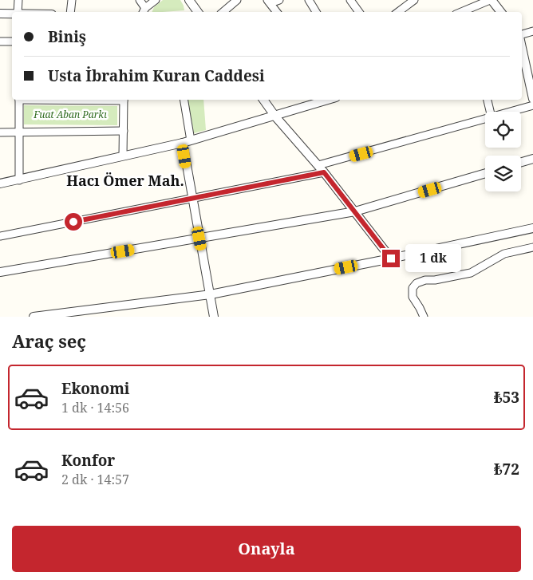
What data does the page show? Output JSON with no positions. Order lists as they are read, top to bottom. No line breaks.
{"districts":["Hacı Ömer Mah."],"parks":["Fuat Aban Parkı"],"page":{"banner":["Biniş","Usta İbrahim Kuran Caddesi"],"bubble":"1 dk","heading":"Araç seç","list":[{"name":"Ekonomi","note":"1 dk · 14:56","value":"₺53"},{"name":"Konfor","note":"2 dk · 14:57","value":"₺72"}],"buttons":"Onayla"}}
